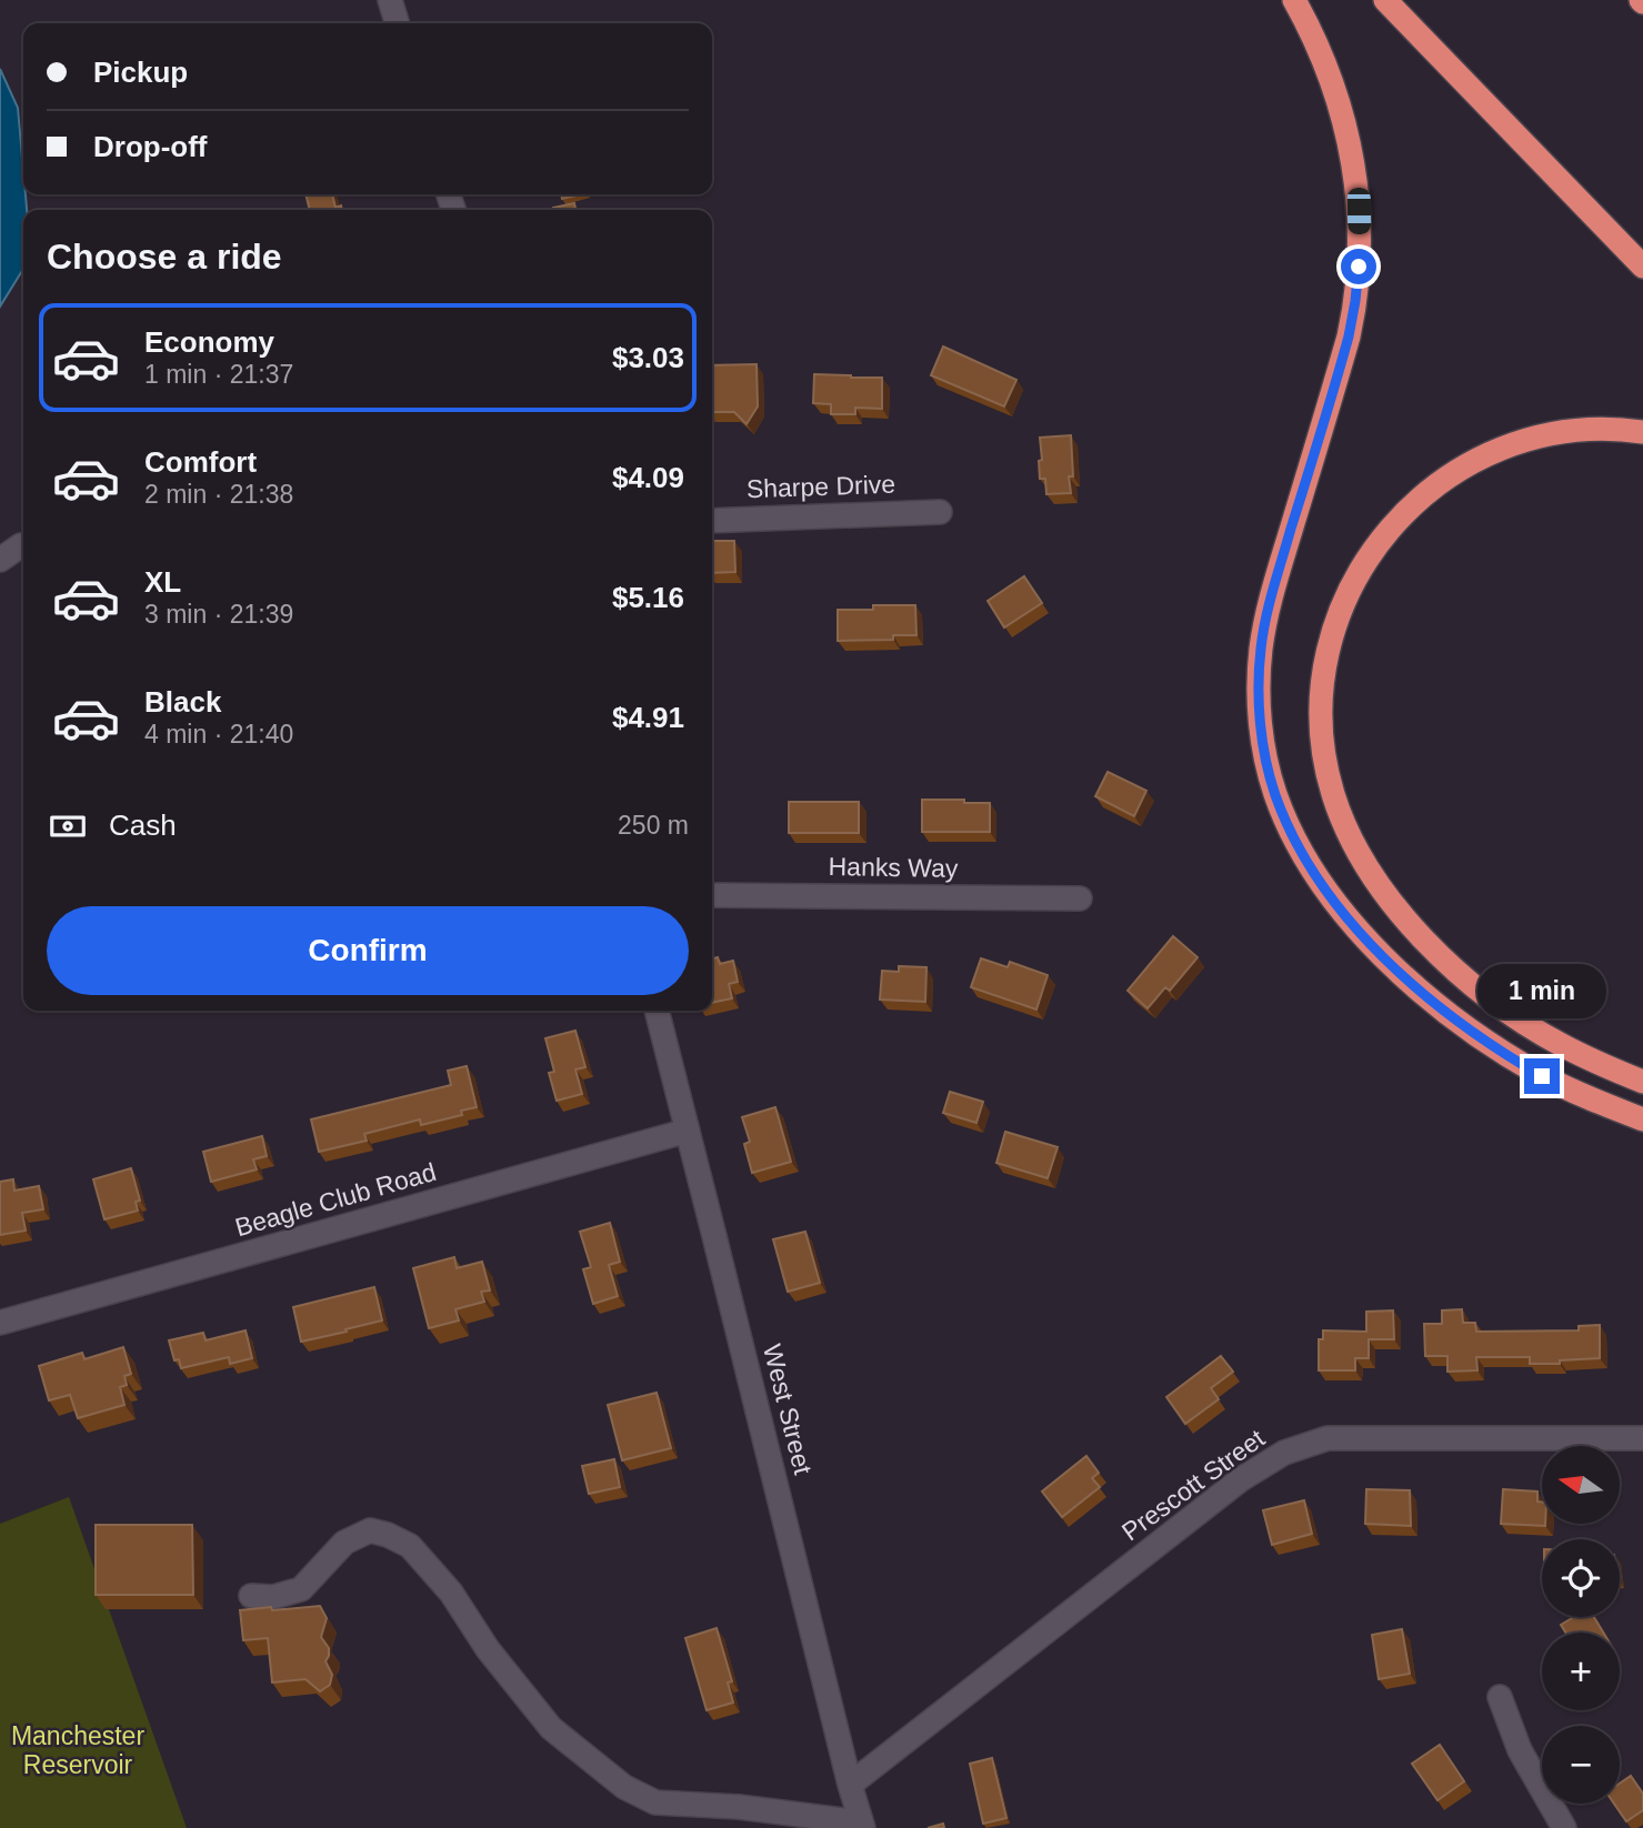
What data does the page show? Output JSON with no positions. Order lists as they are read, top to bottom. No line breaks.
{"streets":{"street":["Sharpe Drive","Hanks Way","Beagle Club Road","West Street","Prescott Street"]},"crossings":[["Beagle Club Road","West Street"],["West Street","Prescott Street"]],"parks":["Manchester Reservoir"],"north":"left","page":{"banner":["Pickup","Drop-off"],"heading":"Choose a ride","list":[{"name":"Economy","note":"1 min · 21:37","value":"$3.03"},{"name":"Comfort","note":"2 min · 21:38","value":"$4.09"},{"name":"XL","note":"3 min · 21:39","value":"$5.16"},{"name":"Black","note":"4 min · 21:40","value":"$4.91"}],"pay":["Cash","250 m"],"buttons":"Confirm","bubble":"1 min","map_buttons":["+","−"]}}
